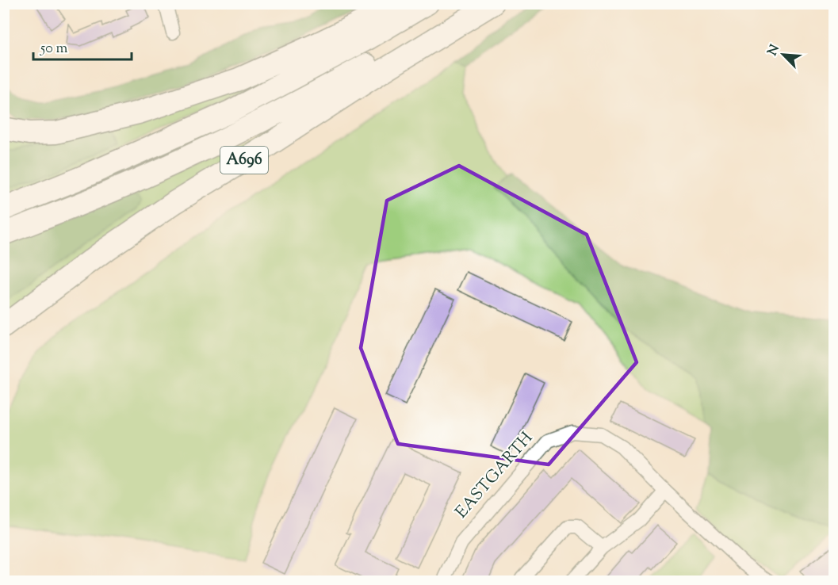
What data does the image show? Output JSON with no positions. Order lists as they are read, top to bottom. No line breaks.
{"streets":{"highway":["A696"],"street":["EASTGARTH"]},"scale_bar":"50 m","north":"top left"}
